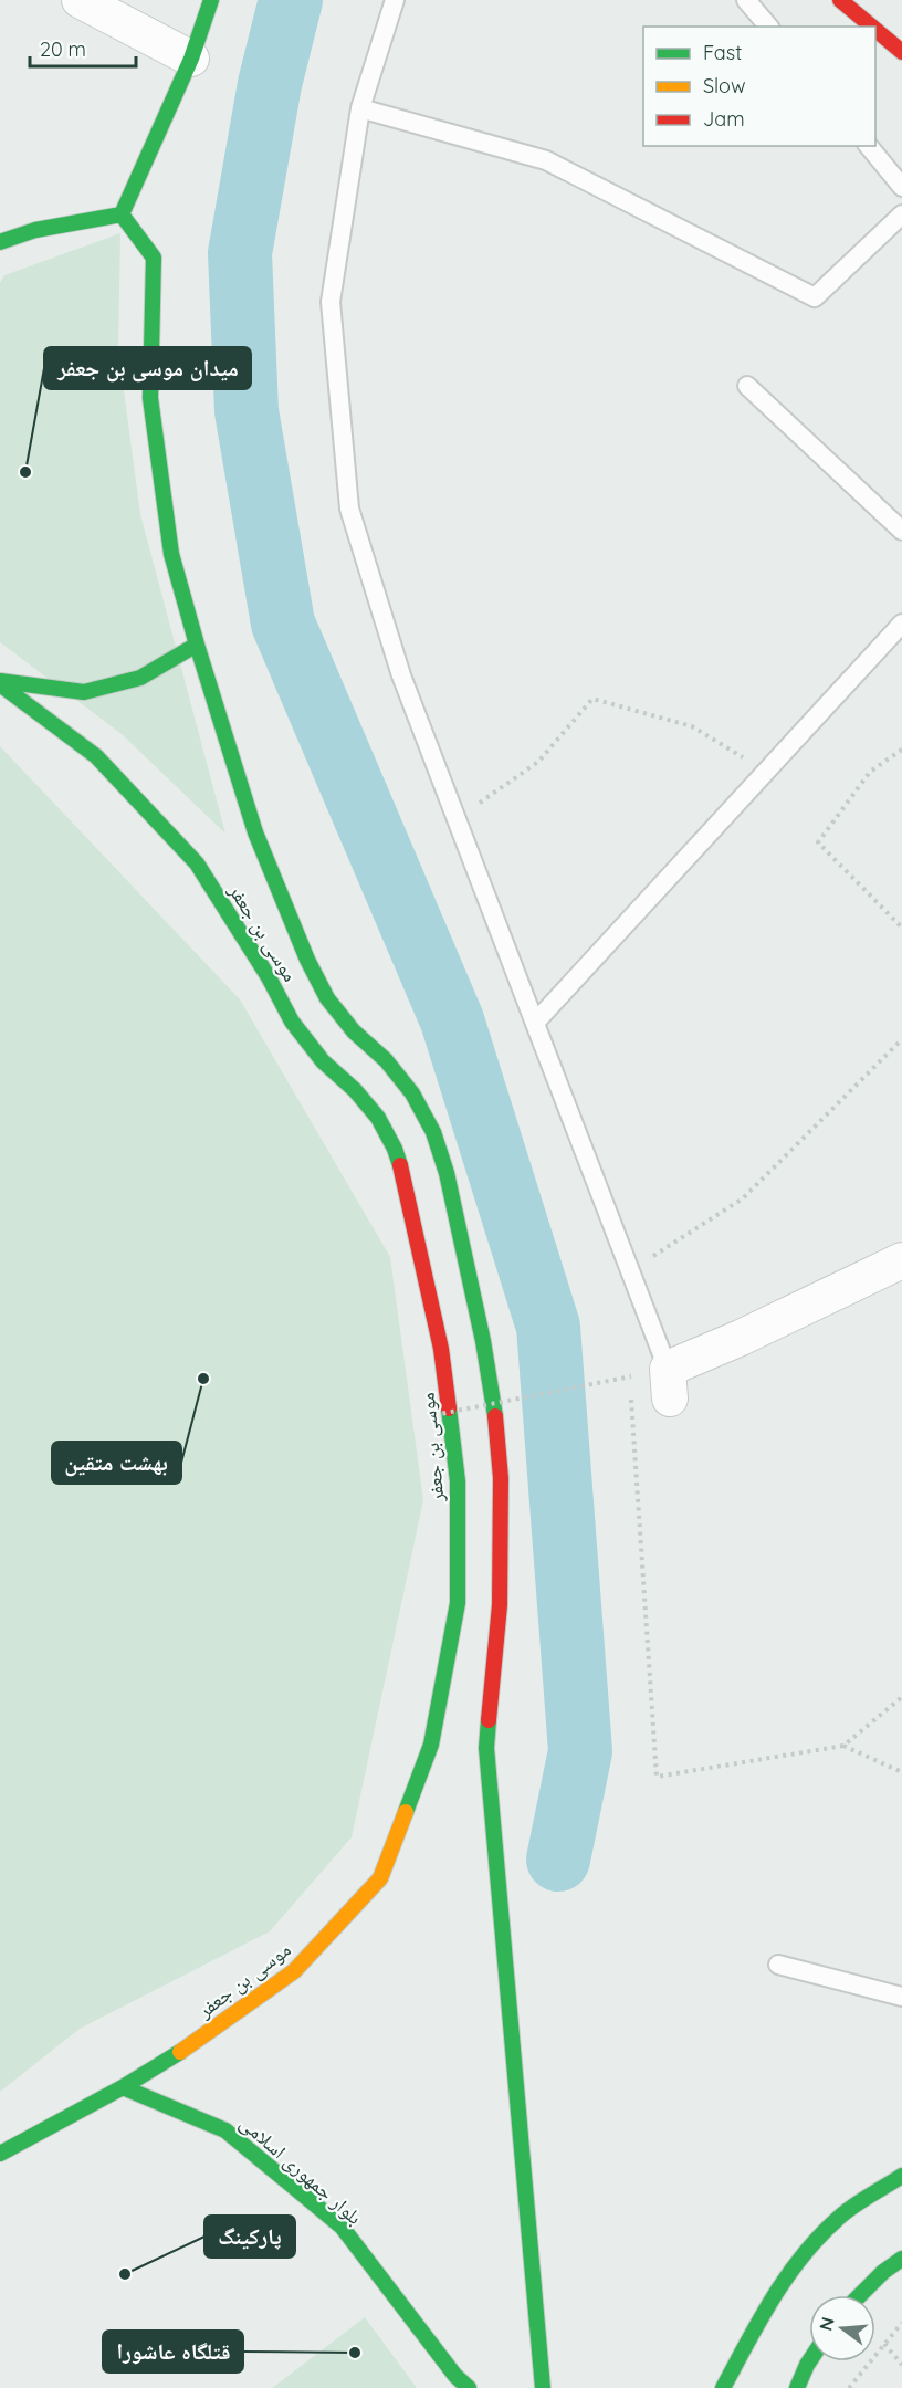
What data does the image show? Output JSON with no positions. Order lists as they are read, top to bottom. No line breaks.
{"streets":{"street":["موسی بن جعفر","بلوار جمهوری اسلامی"]},"crossings":[["موسی بن جعفر","بلوار جمهوری اسلامی"]],"places":["میدان موسی بن جعفر","بهشت متقین","پارکینگ","قتلگاه عاشورا"],"legend":["Fast","Slow","Jam"],"scale_bar":"20 m","north":"left"}
